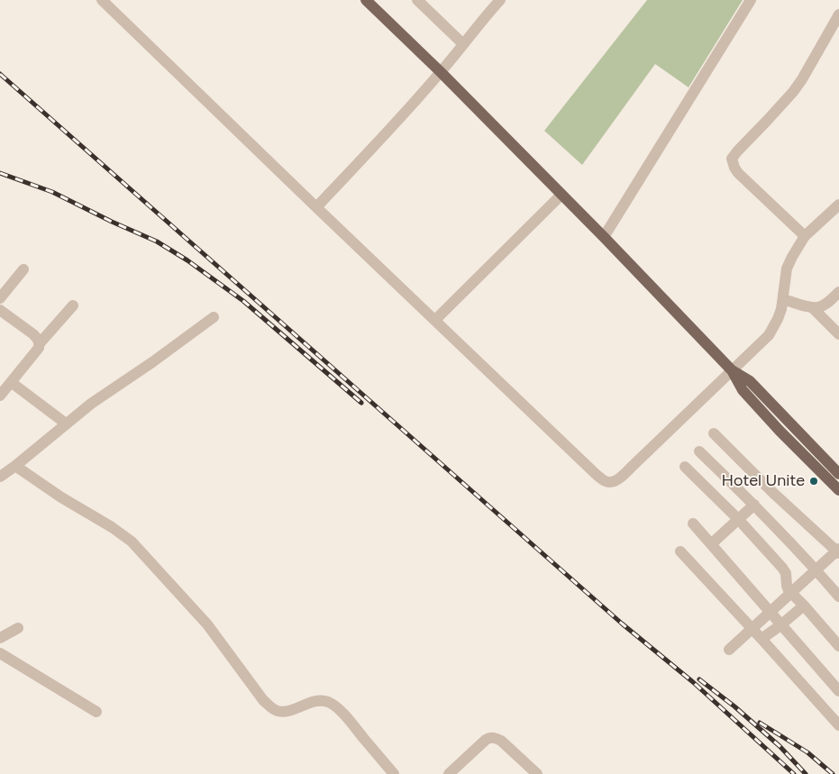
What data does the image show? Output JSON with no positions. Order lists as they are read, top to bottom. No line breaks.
{"places":["Hotel Unite"]}
